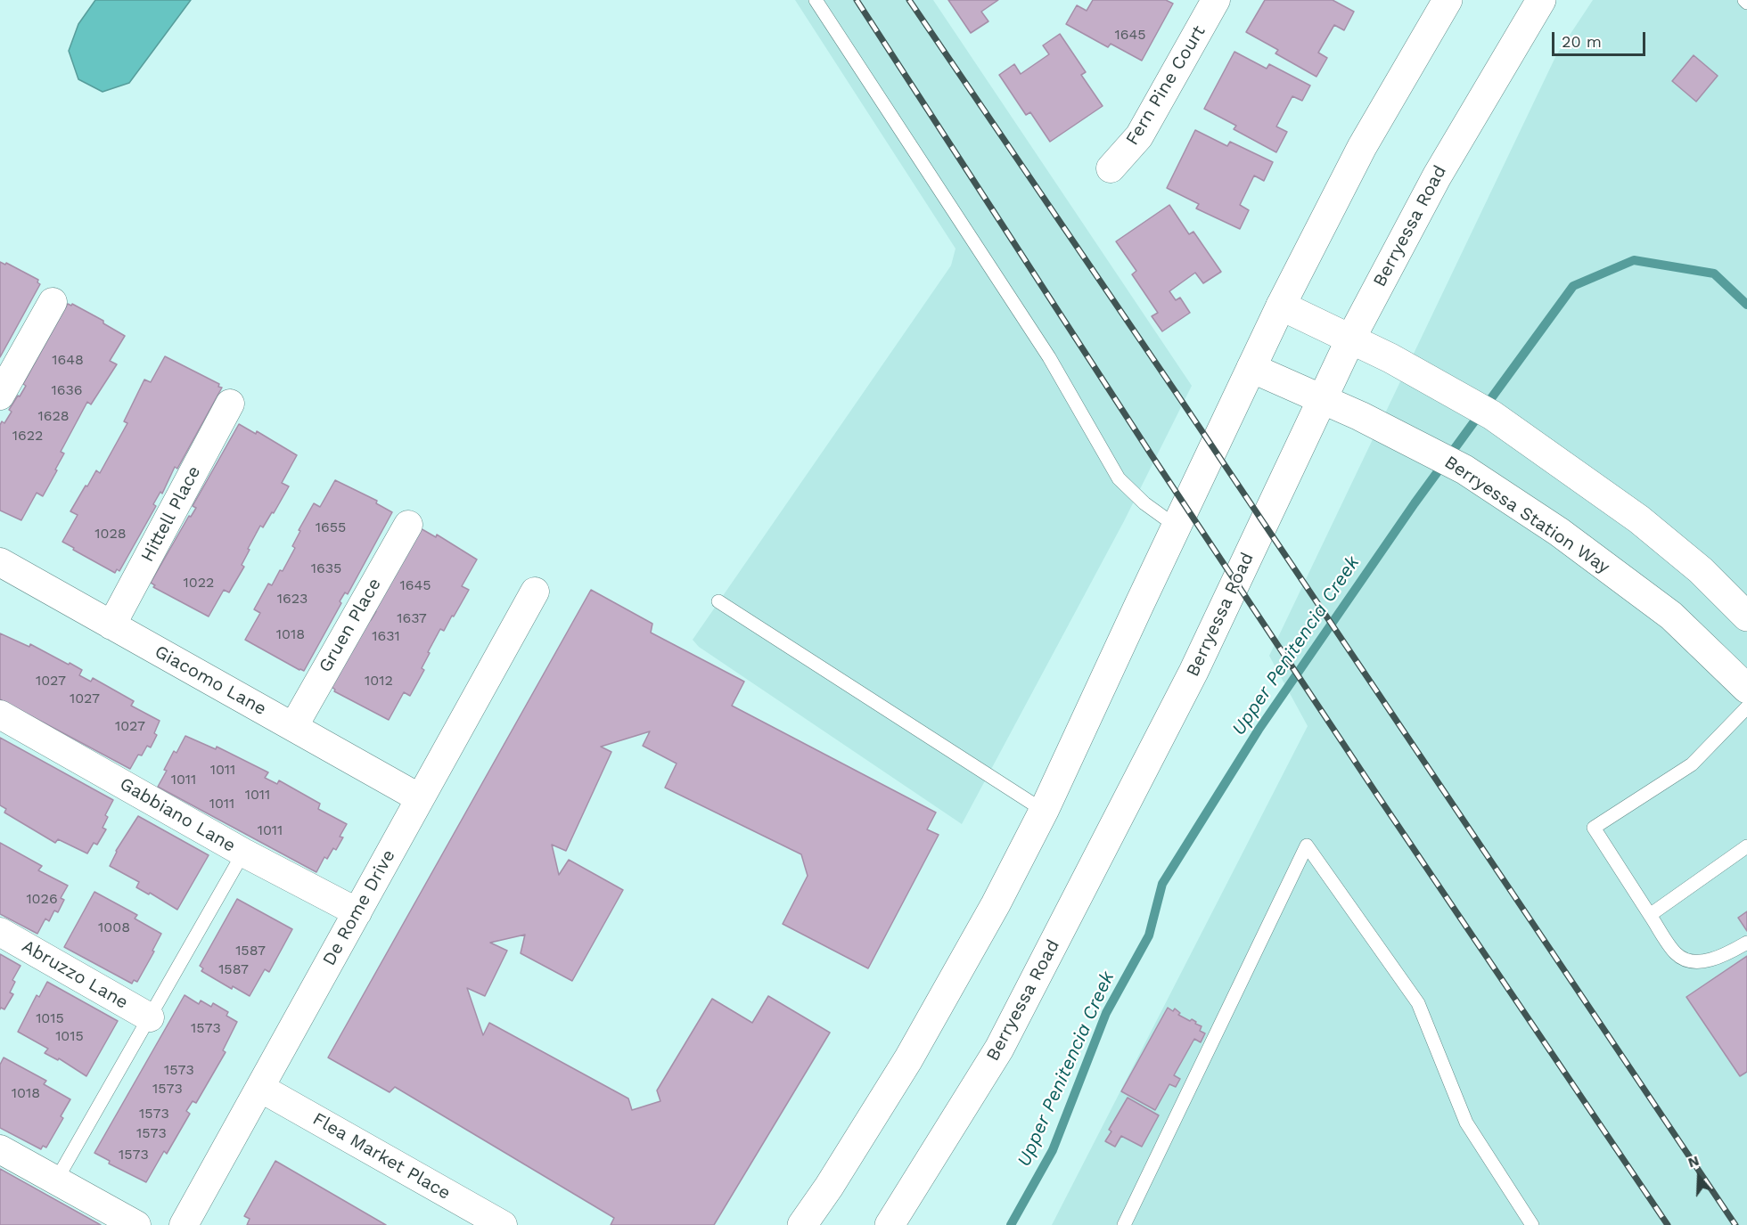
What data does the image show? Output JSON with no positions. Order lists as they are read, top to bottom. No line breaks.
{"streets":{"main road":["Berryessa Road","Berryessa Station Way"],"street":["Fern Pine Court","Hittell Place","Gruen Place","Giacomo Lane","Gabbiano Lane","De Rome Drive","Abruzzo Lane","Flea Market Place"]},"crossings":[["Berryessa Road","Berryessa Station Way"],["Hittell Place","Giacomo Lane"],["Gruen Place","Giacomo Lane"],["Giacomo Lane","De Rome Drive"],["Gabbiano Lane","De Rome Drive"],["De Rome Drive","Flea Market Place"]],"water":["Upper Penitencia Creek"],"house_numbers":["1645","1648","1636","1628","1622","1655","1028","1635","1022","1645","1623","1637","1018","1631","1027","1012","1027","1027","1011","1011","1011","1011","1011","1026","1008","1587","1587","1015","1573","1015","1573","1573","1018","1573","1573","1573"],"scale_bar":"20 m","north":"top"}
